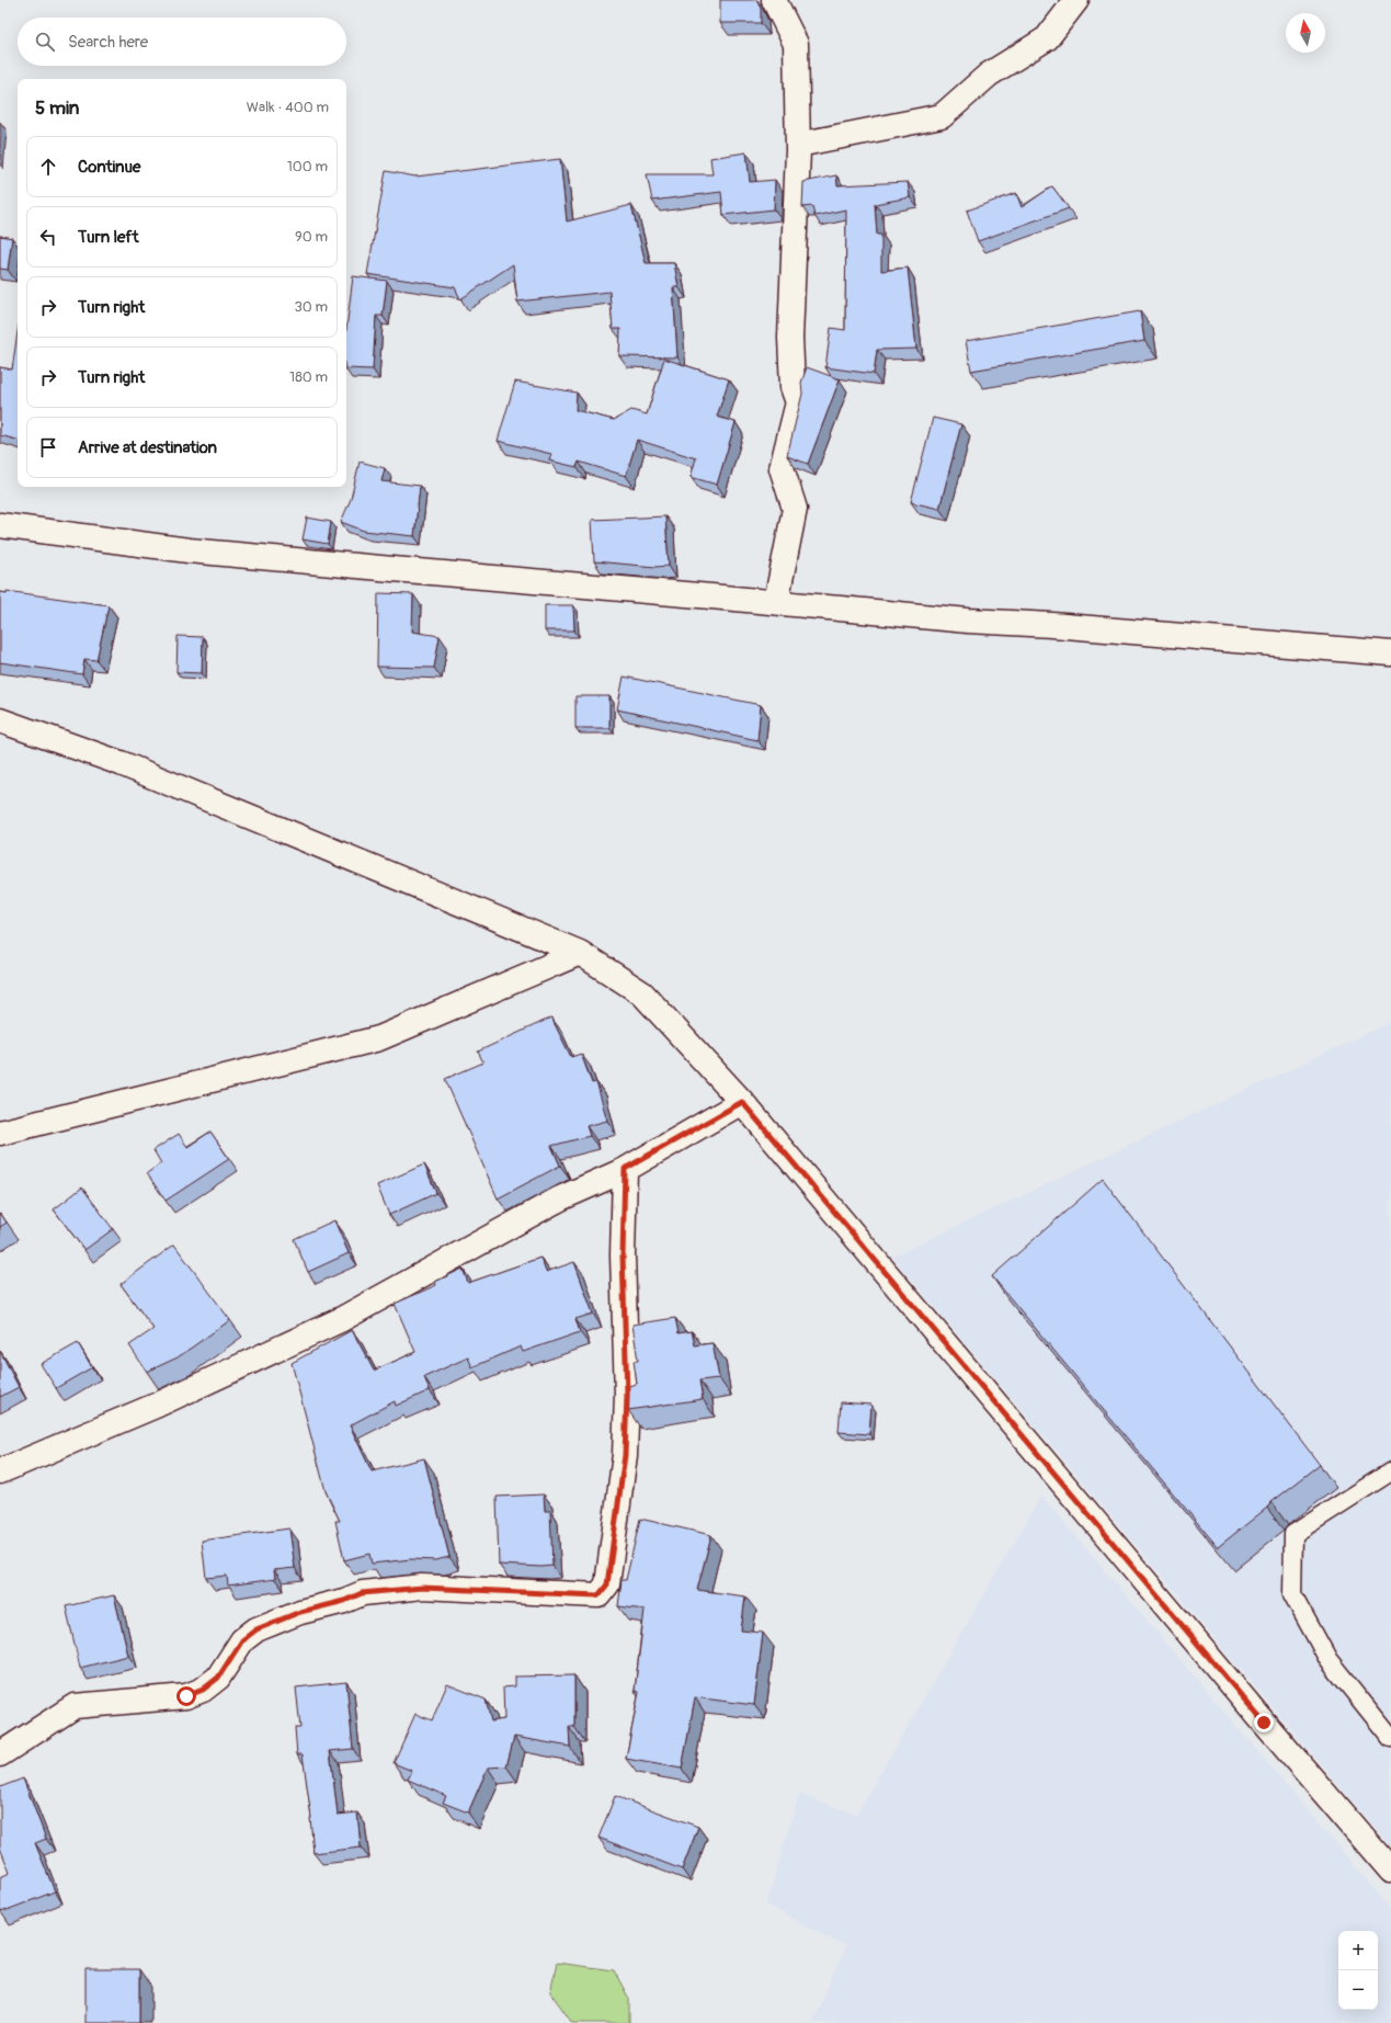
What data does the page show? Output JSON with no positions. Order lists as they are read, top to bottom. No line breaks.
{"north":"top","page":{"search":"Search here","heading":["5 min","Walk · 400 m"],"list":[["Continue","100 m"],["Turn left","90 m"],["Turn right","30 m"],["Turn right","180 m"],"Arrive at destination"],"map_buttons":["+","−"]}}
